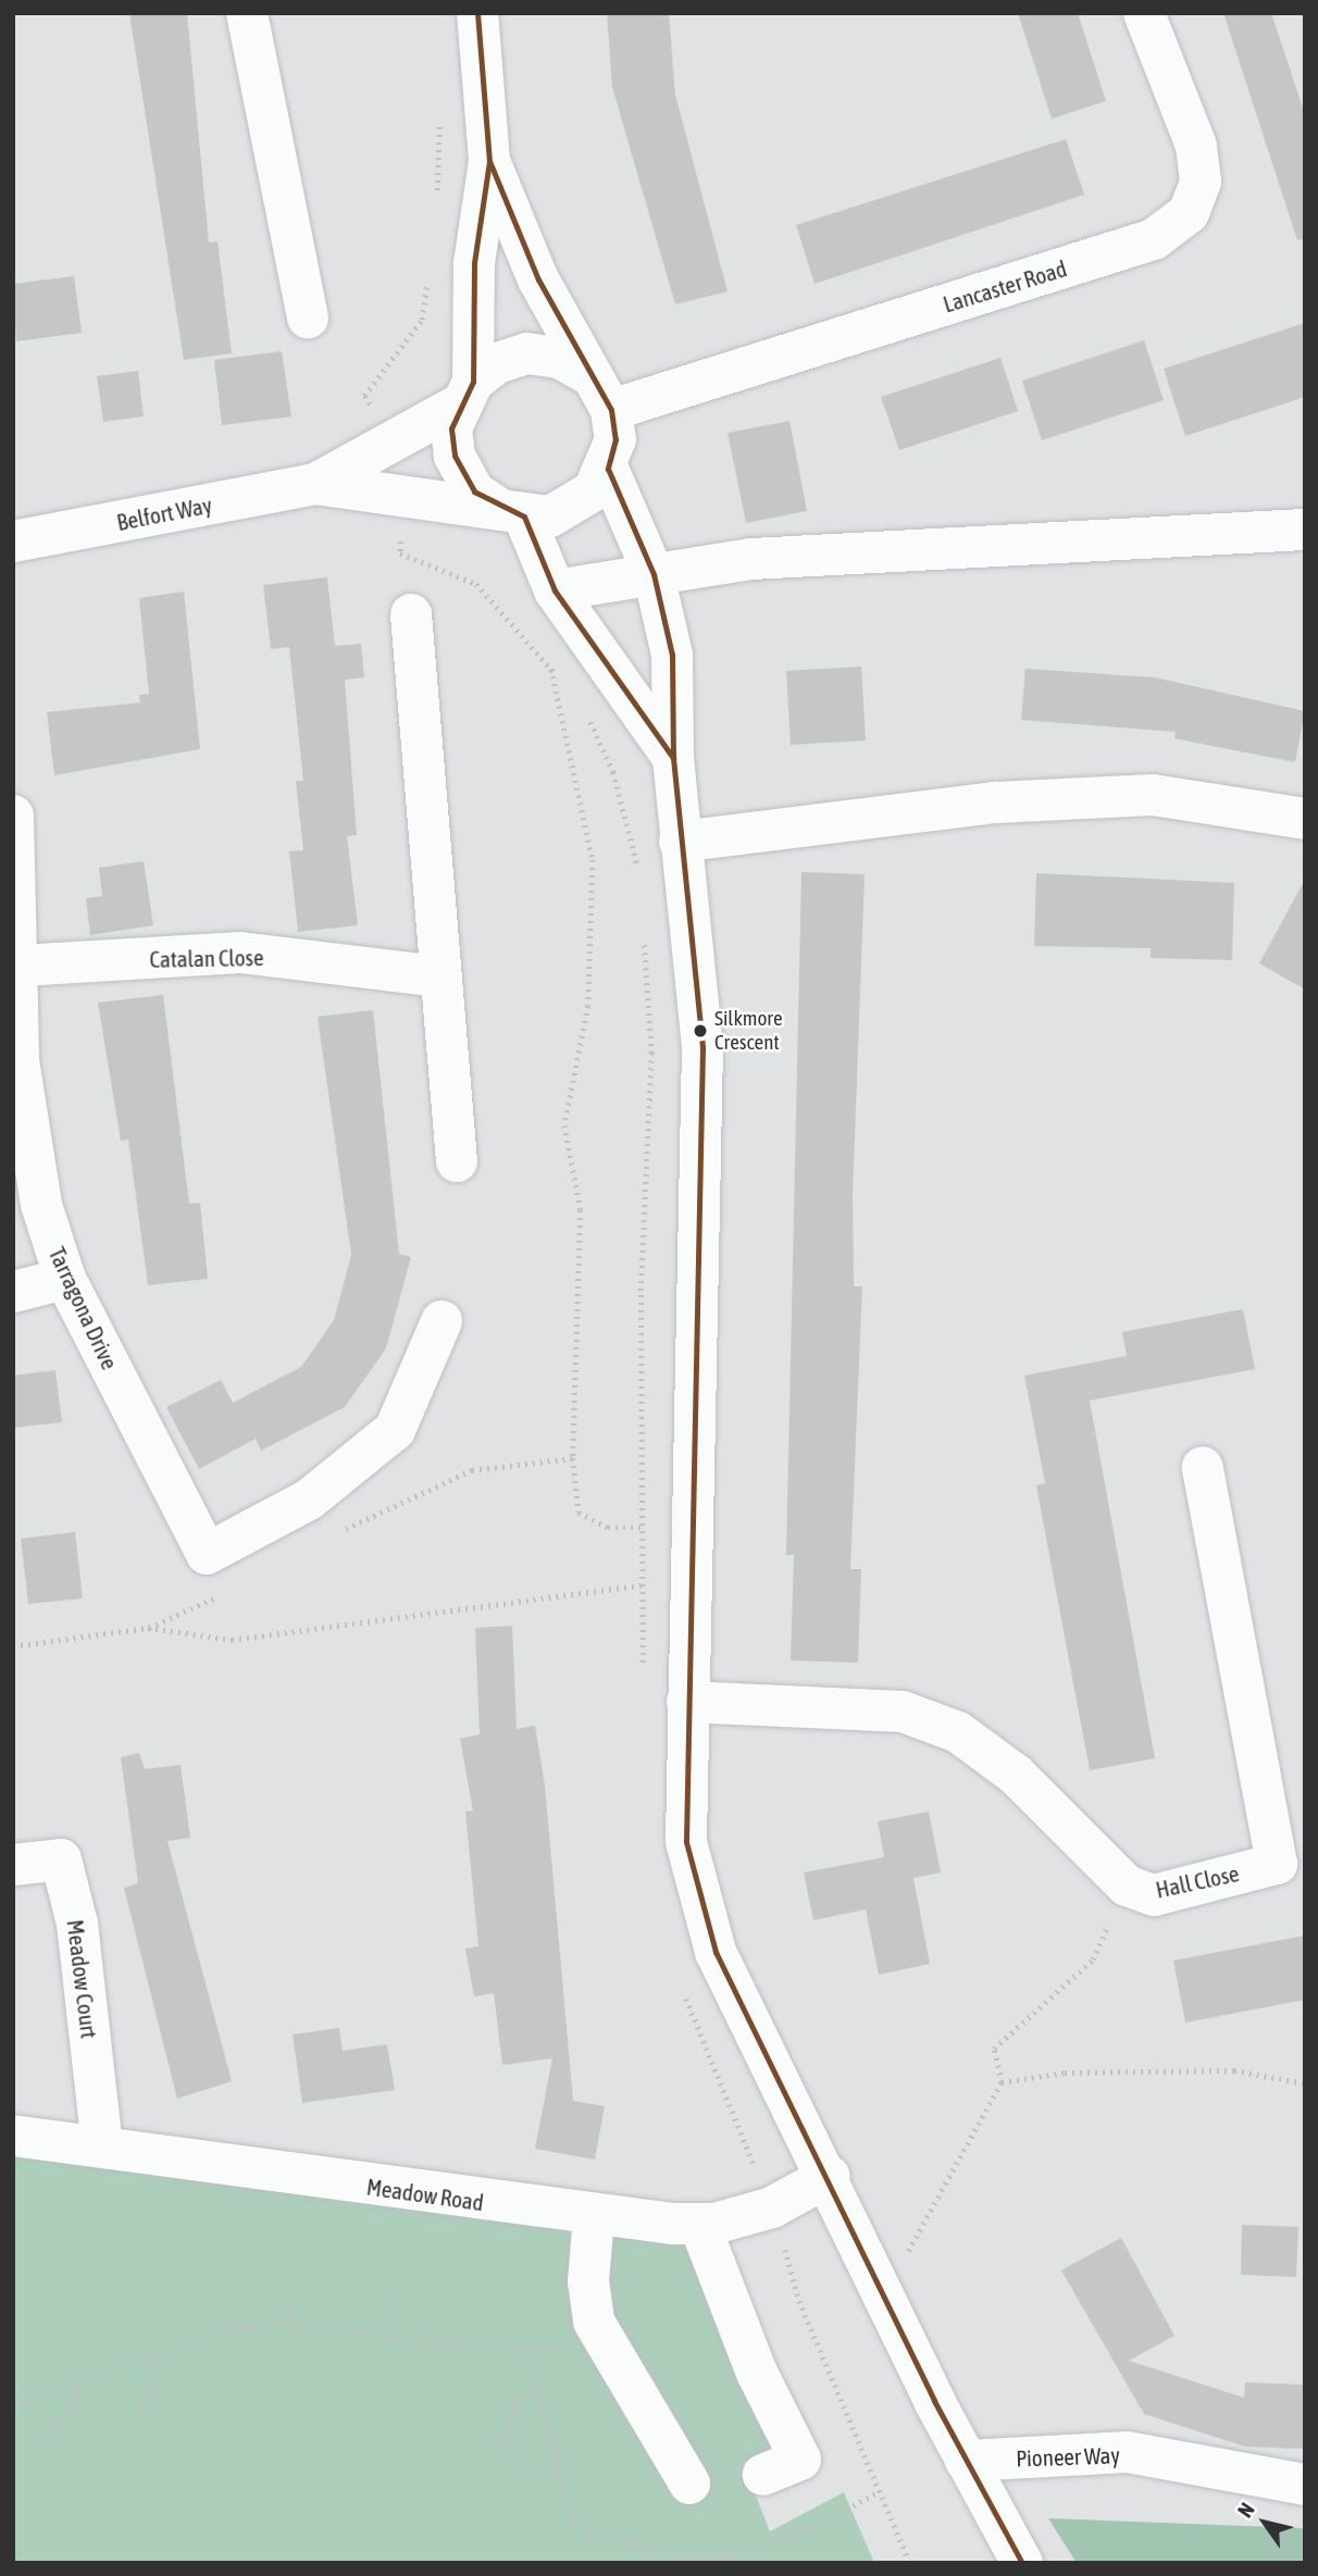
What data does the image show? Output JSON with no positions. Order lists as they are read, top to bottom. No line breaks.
{"streets":{"street":["Lancaster Road","Belfort Way","Catalan Close","Tarragona Drive","Hall Close","Meadow Court","Meadow Road","Pioneer Way"]},"crossings":[["Lancaster Road","Belfort Way"],["Catalan Close","Tarragona Drive"],["Meadow Court","Meadow Road"]],"places":["Silkmore Crescent"],"north":"top left"}
